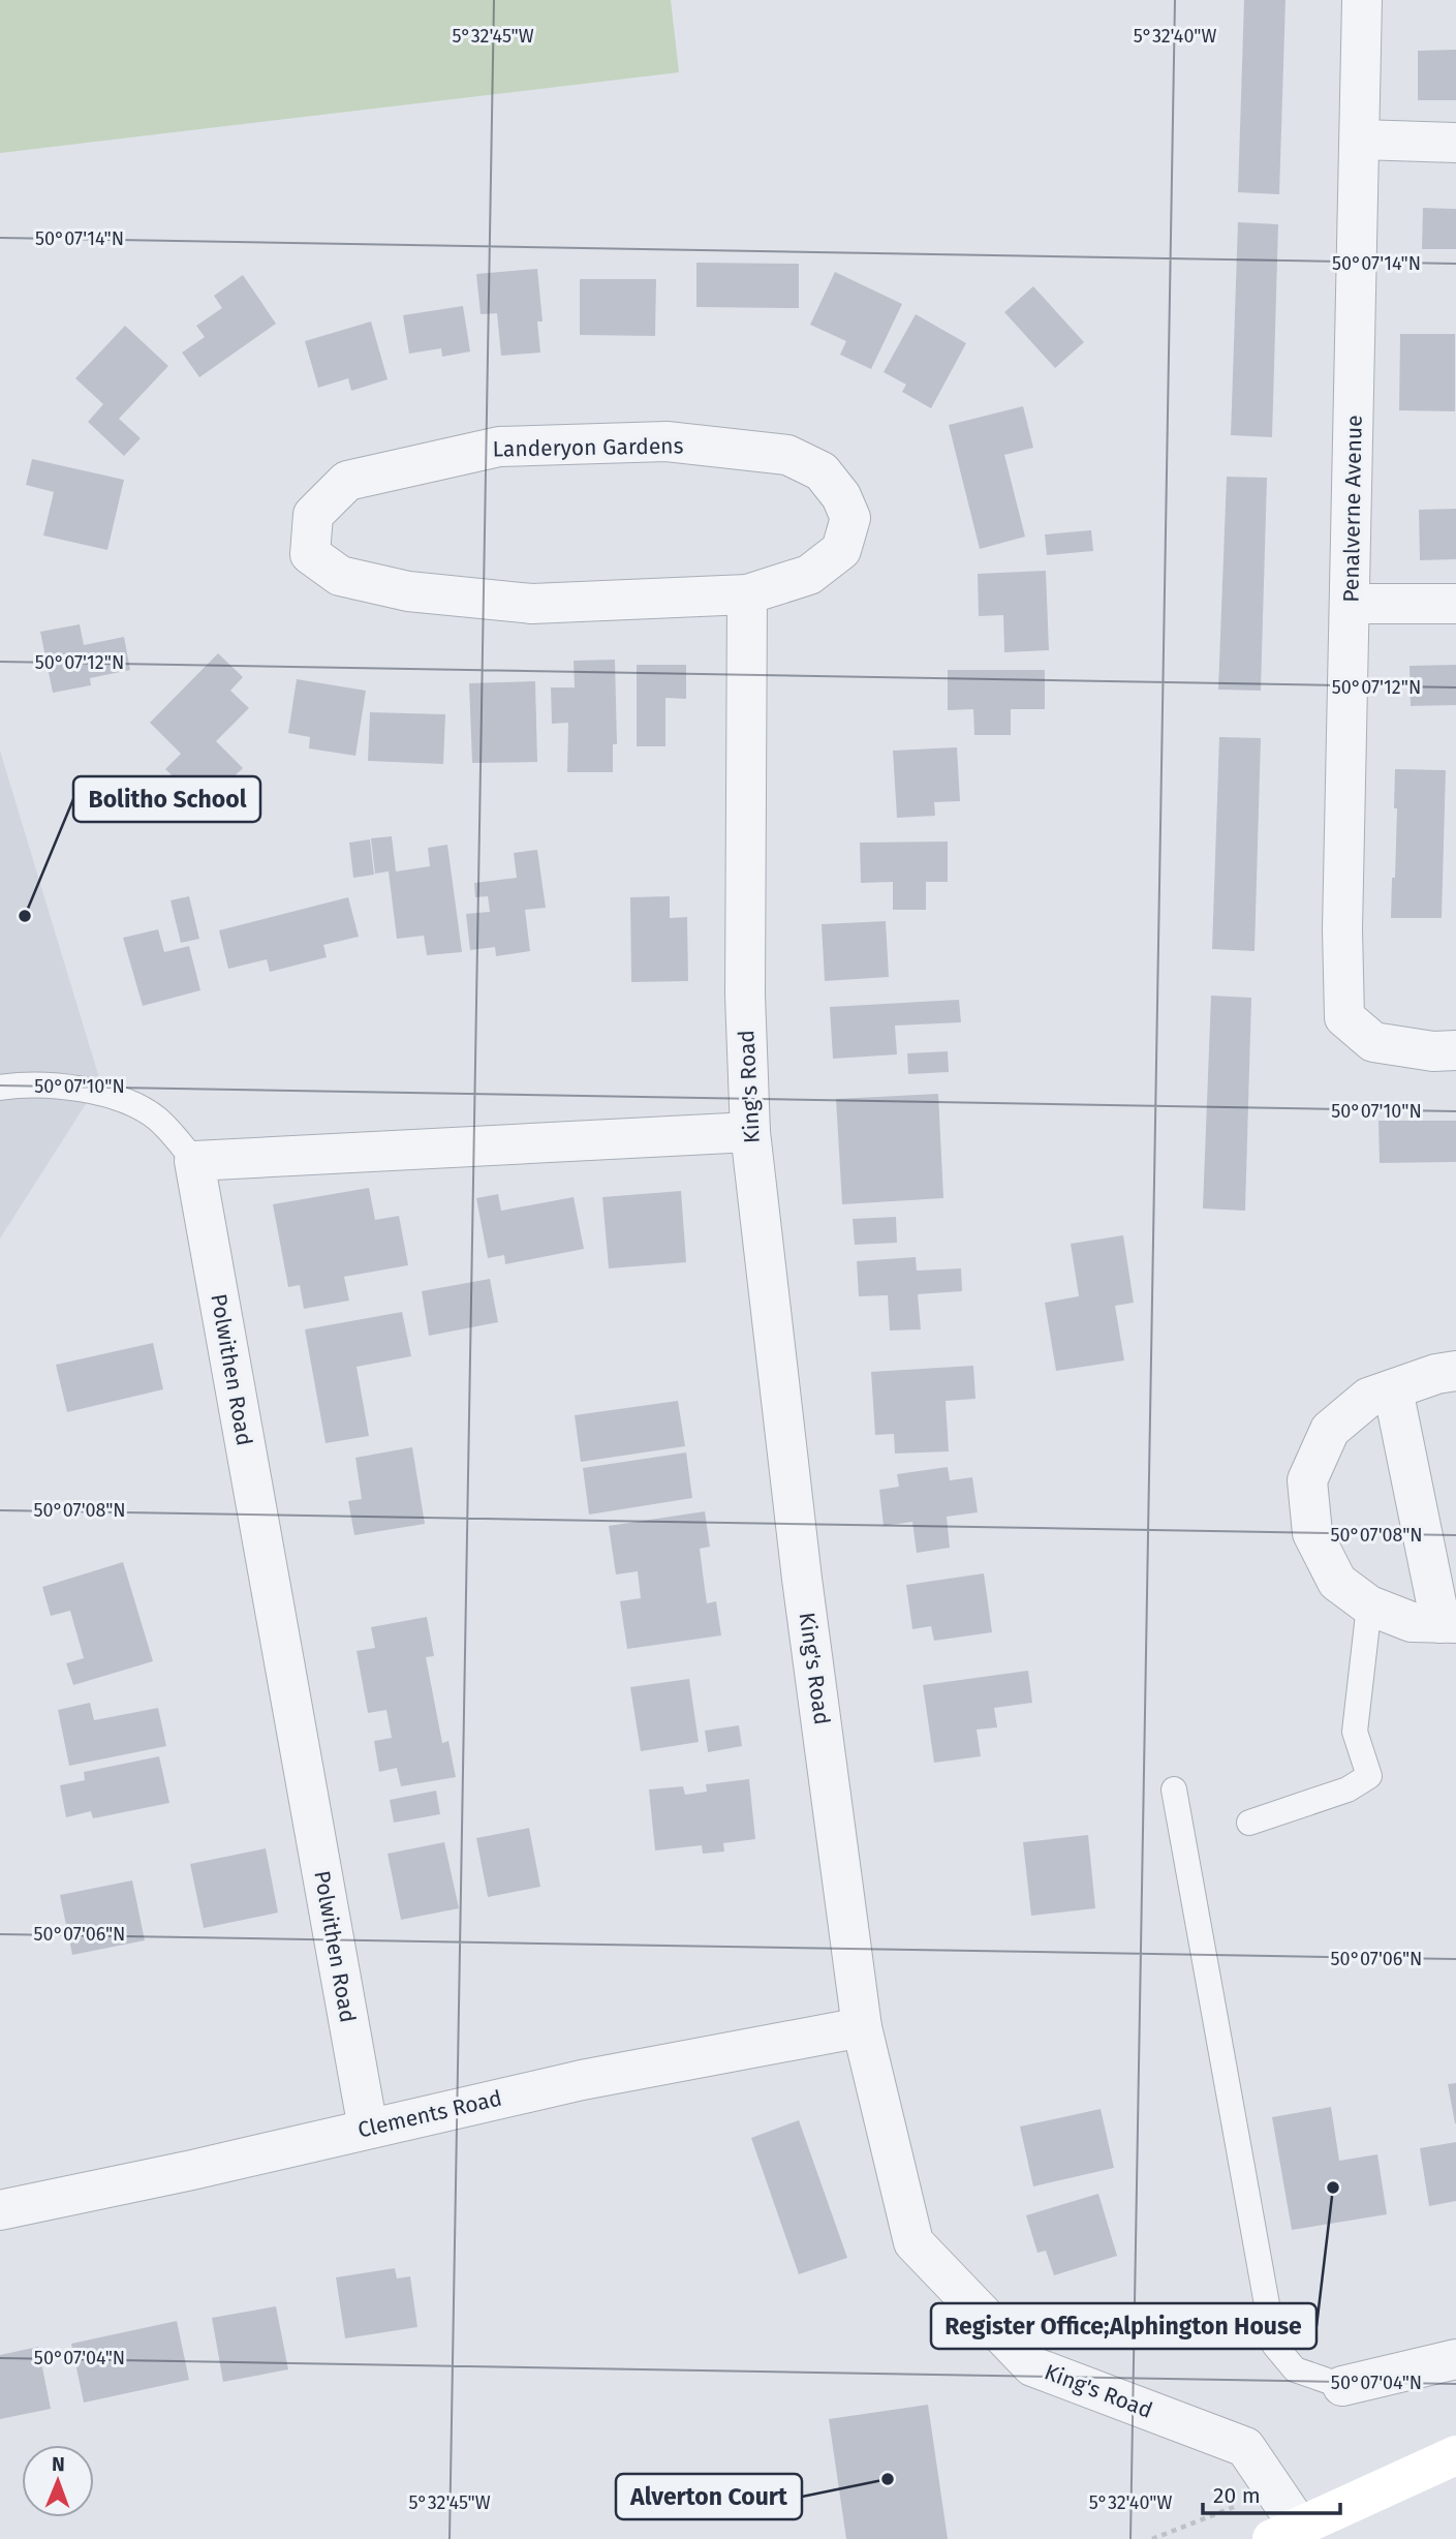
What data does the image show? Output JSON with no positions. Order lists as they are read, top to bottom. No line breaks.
{"streets":{"street":["Landeryon Gardens","Penalverne Avenue","King's Road","Polwithen Road","Clements Road"]},"crossings":[["Landeryon Gardens","King's Road"],["King's Road","Clements Road"],["Polwithen Road","Clements Road"]],"places":["Bolitho School","Register Office;Alphington House","Alverton Court"],"scale_bar":"20 m","north":"top","coordinates":["5°32'45\"W","5°32'40\"W","50°07'14\"N","50°07'12\"N","50°07'10\"N","50°07'08\"N","50°07'06\"N","50°07'04\"N"]}
